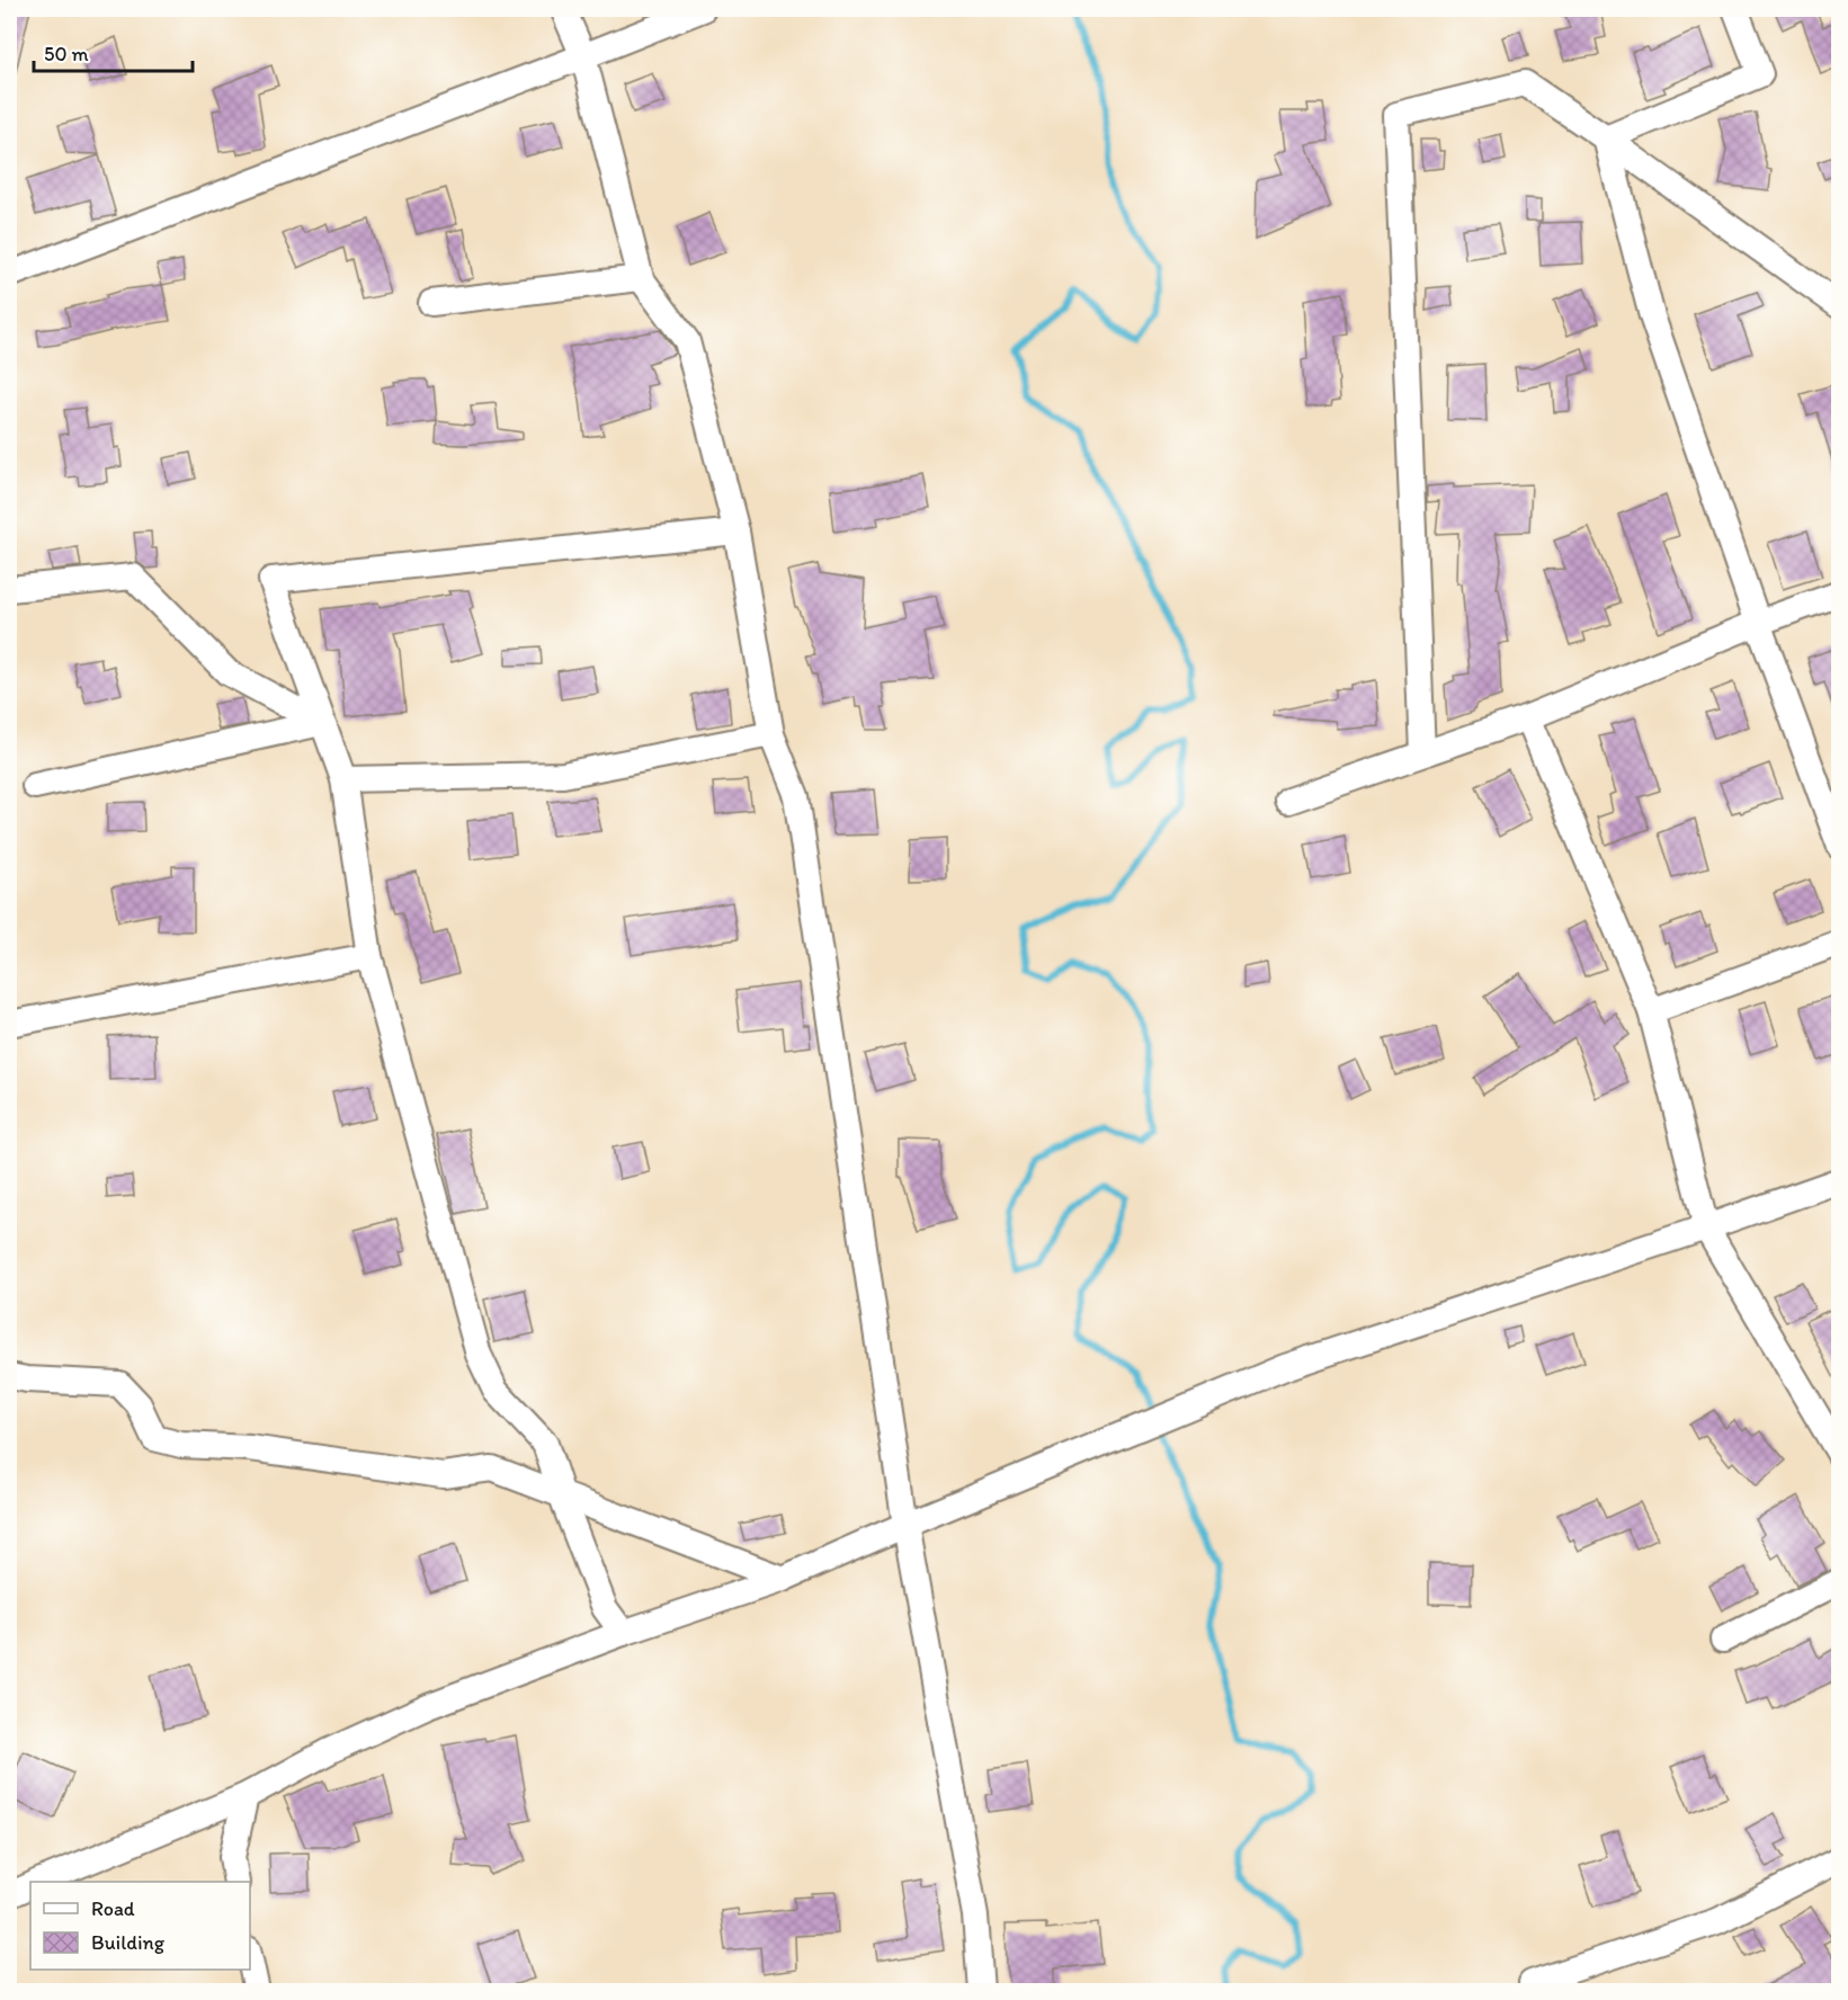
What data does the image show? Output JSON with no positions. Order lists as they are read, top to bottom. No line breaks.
{"legend":["Road","Building"],"scale_bar":"50 m"}
